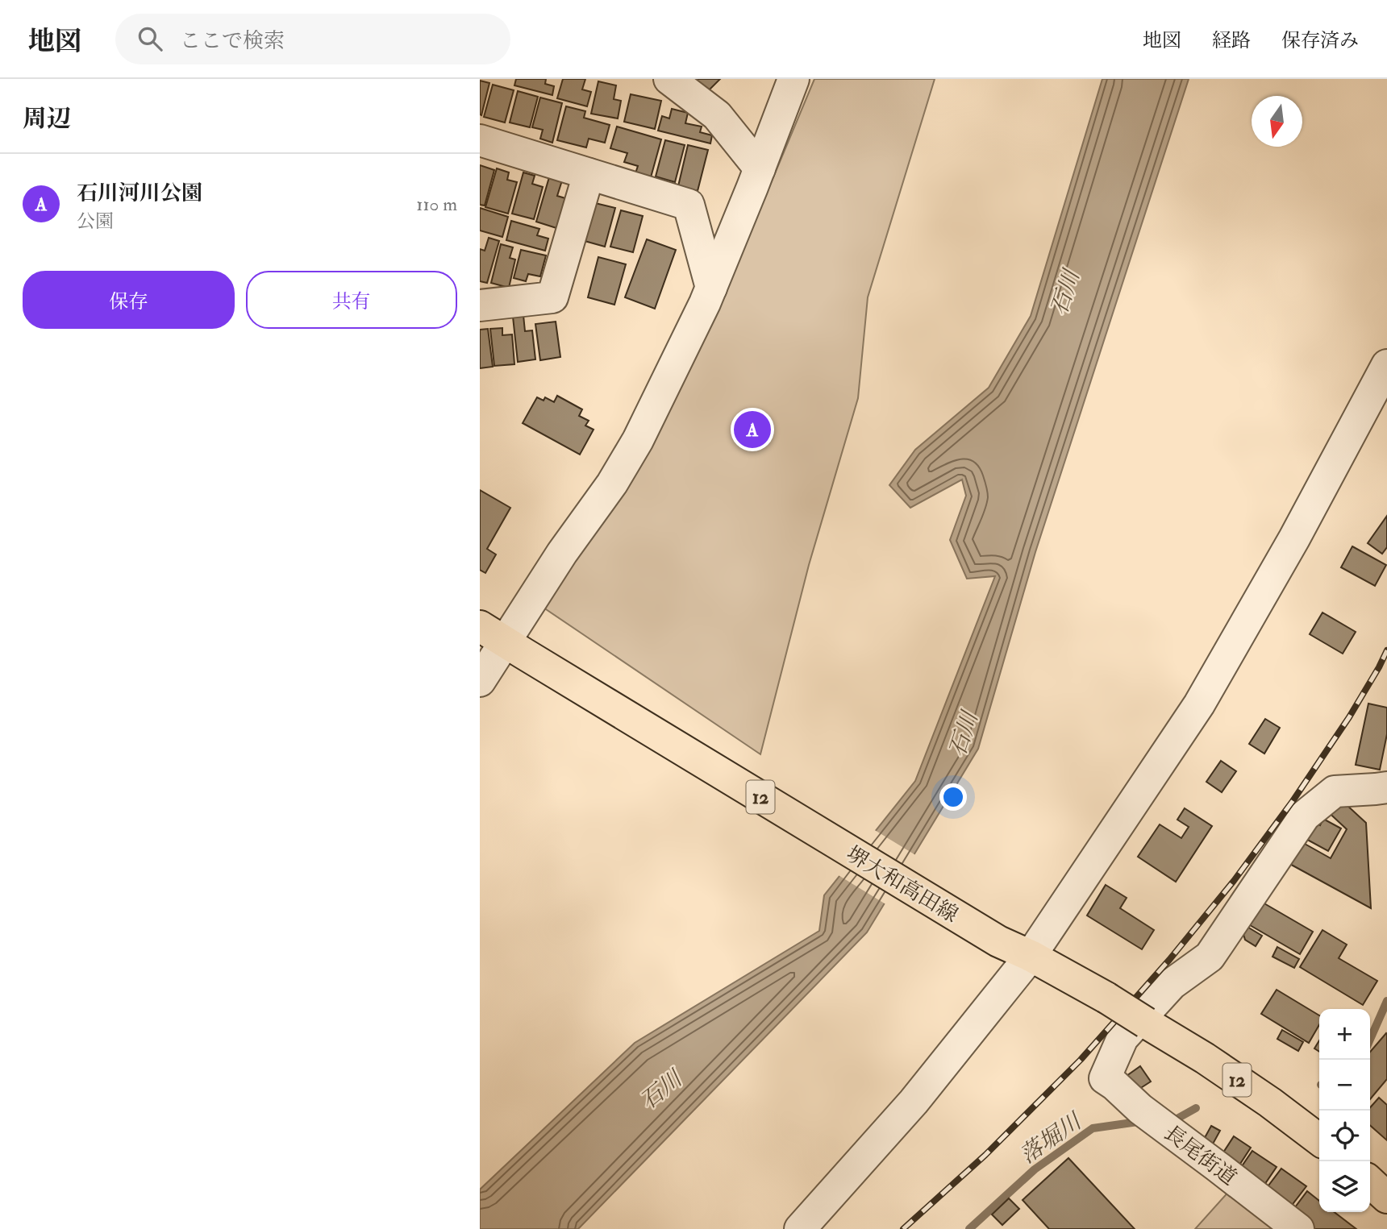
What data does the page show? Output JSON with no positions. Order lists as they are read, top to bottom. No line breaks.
{"streets":{"main road":["12","堺大和高田線"],"street":["長尾街道"]},"water":["石川","落堀川"],"north":"bottom","page":{"header":"地図","search":"ここで検索","nav":["地図","経路","保存済み"],"heading":"周辺","list":[{"mark":"A","name":"石川河川公園","note":"公園","value":"110 m"}],"buttons":["保存","共有"],"pins":"A","map_buttons":["+","−"]}}
